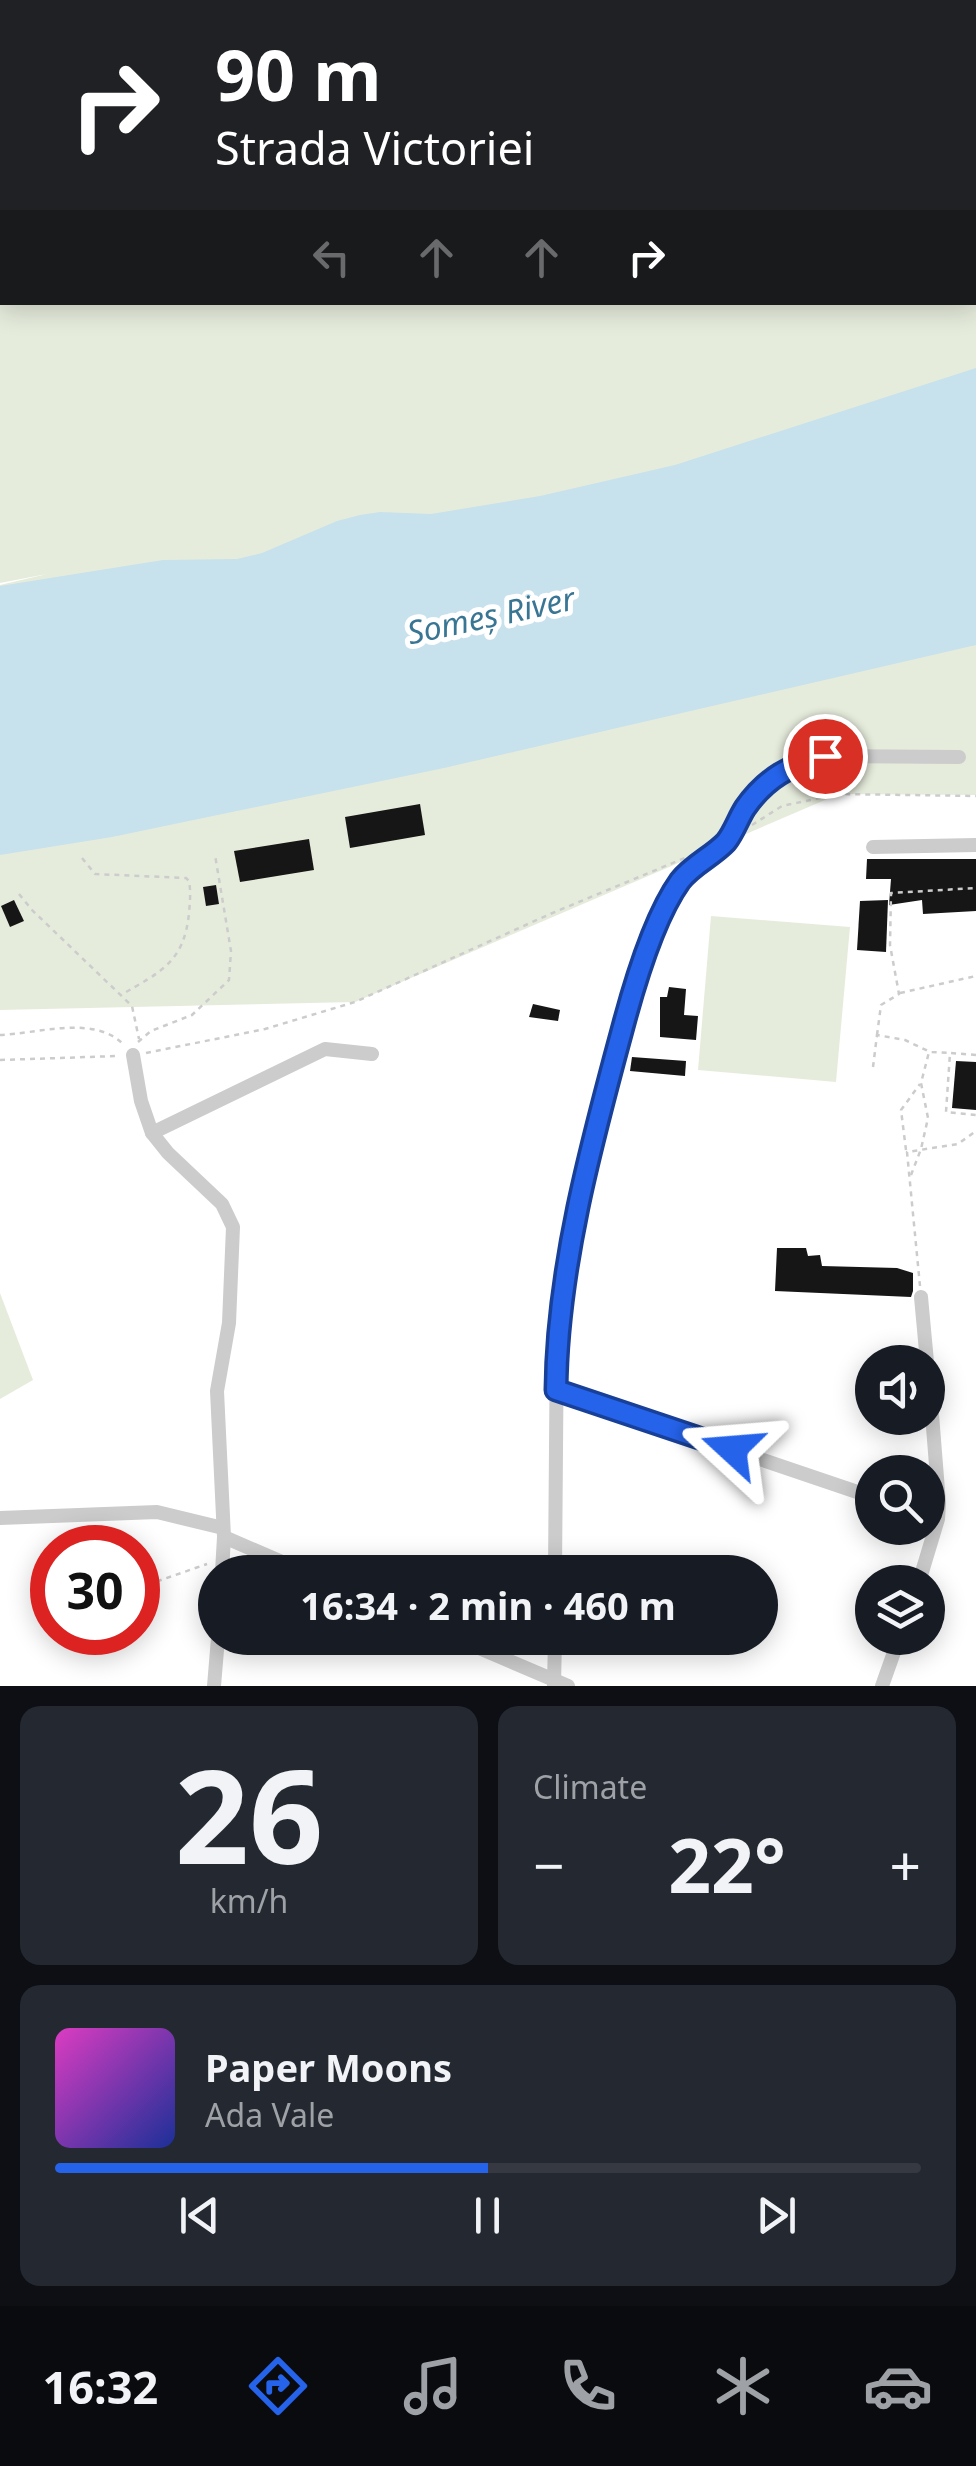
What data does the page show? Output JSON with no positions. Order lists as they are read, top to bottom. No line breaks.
{"water":["Someș River"],"page":{"turn":["90 m","Strada Victoriei"],"limit":"30","trip":"16:34 · 2 min · 460 m","tile":[["26","km/h"],"Climate"],"heat":["−","22°","+"],"song":["Paper Moons","Ada Vale"],"tabs":"16:32"}}
